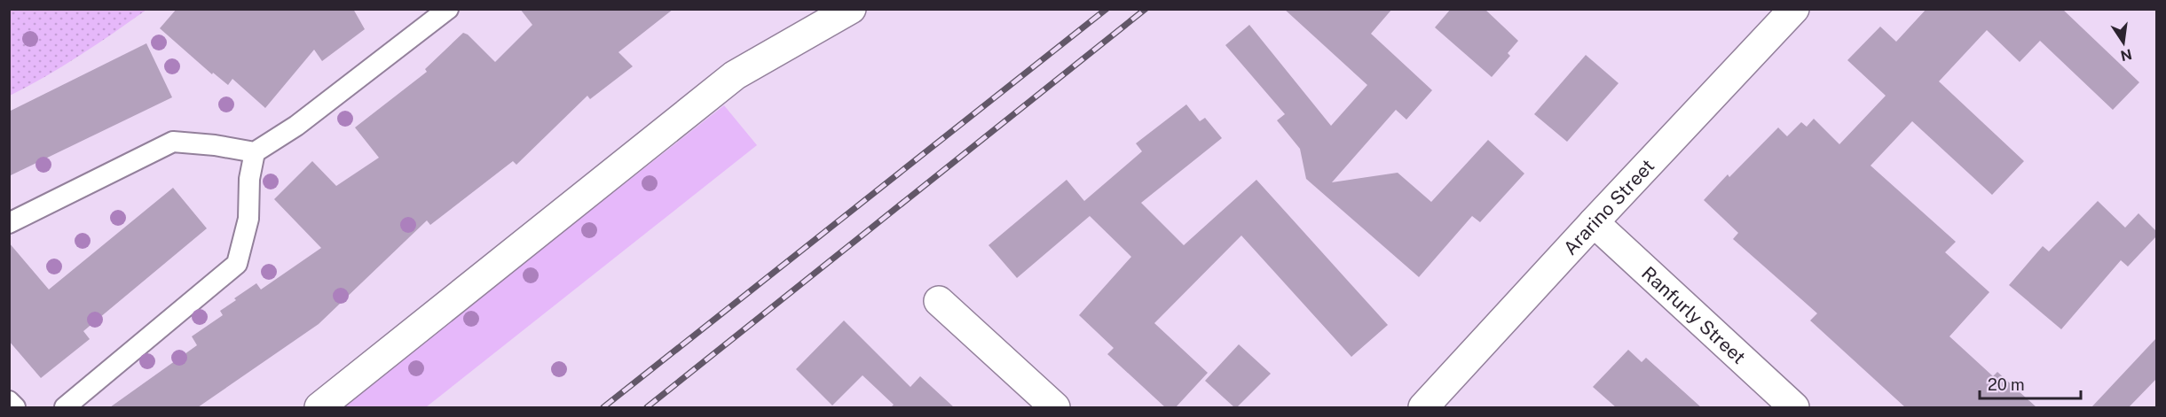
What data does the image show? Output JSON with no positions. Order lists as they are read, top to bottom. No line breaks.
{"streets":{"street":["Ararino Street","Ranfurly Street"]},"crossings":[["Ararino Street","Ranfurly Street"]],"scale_bar":"20 m","north":"bottom"}
